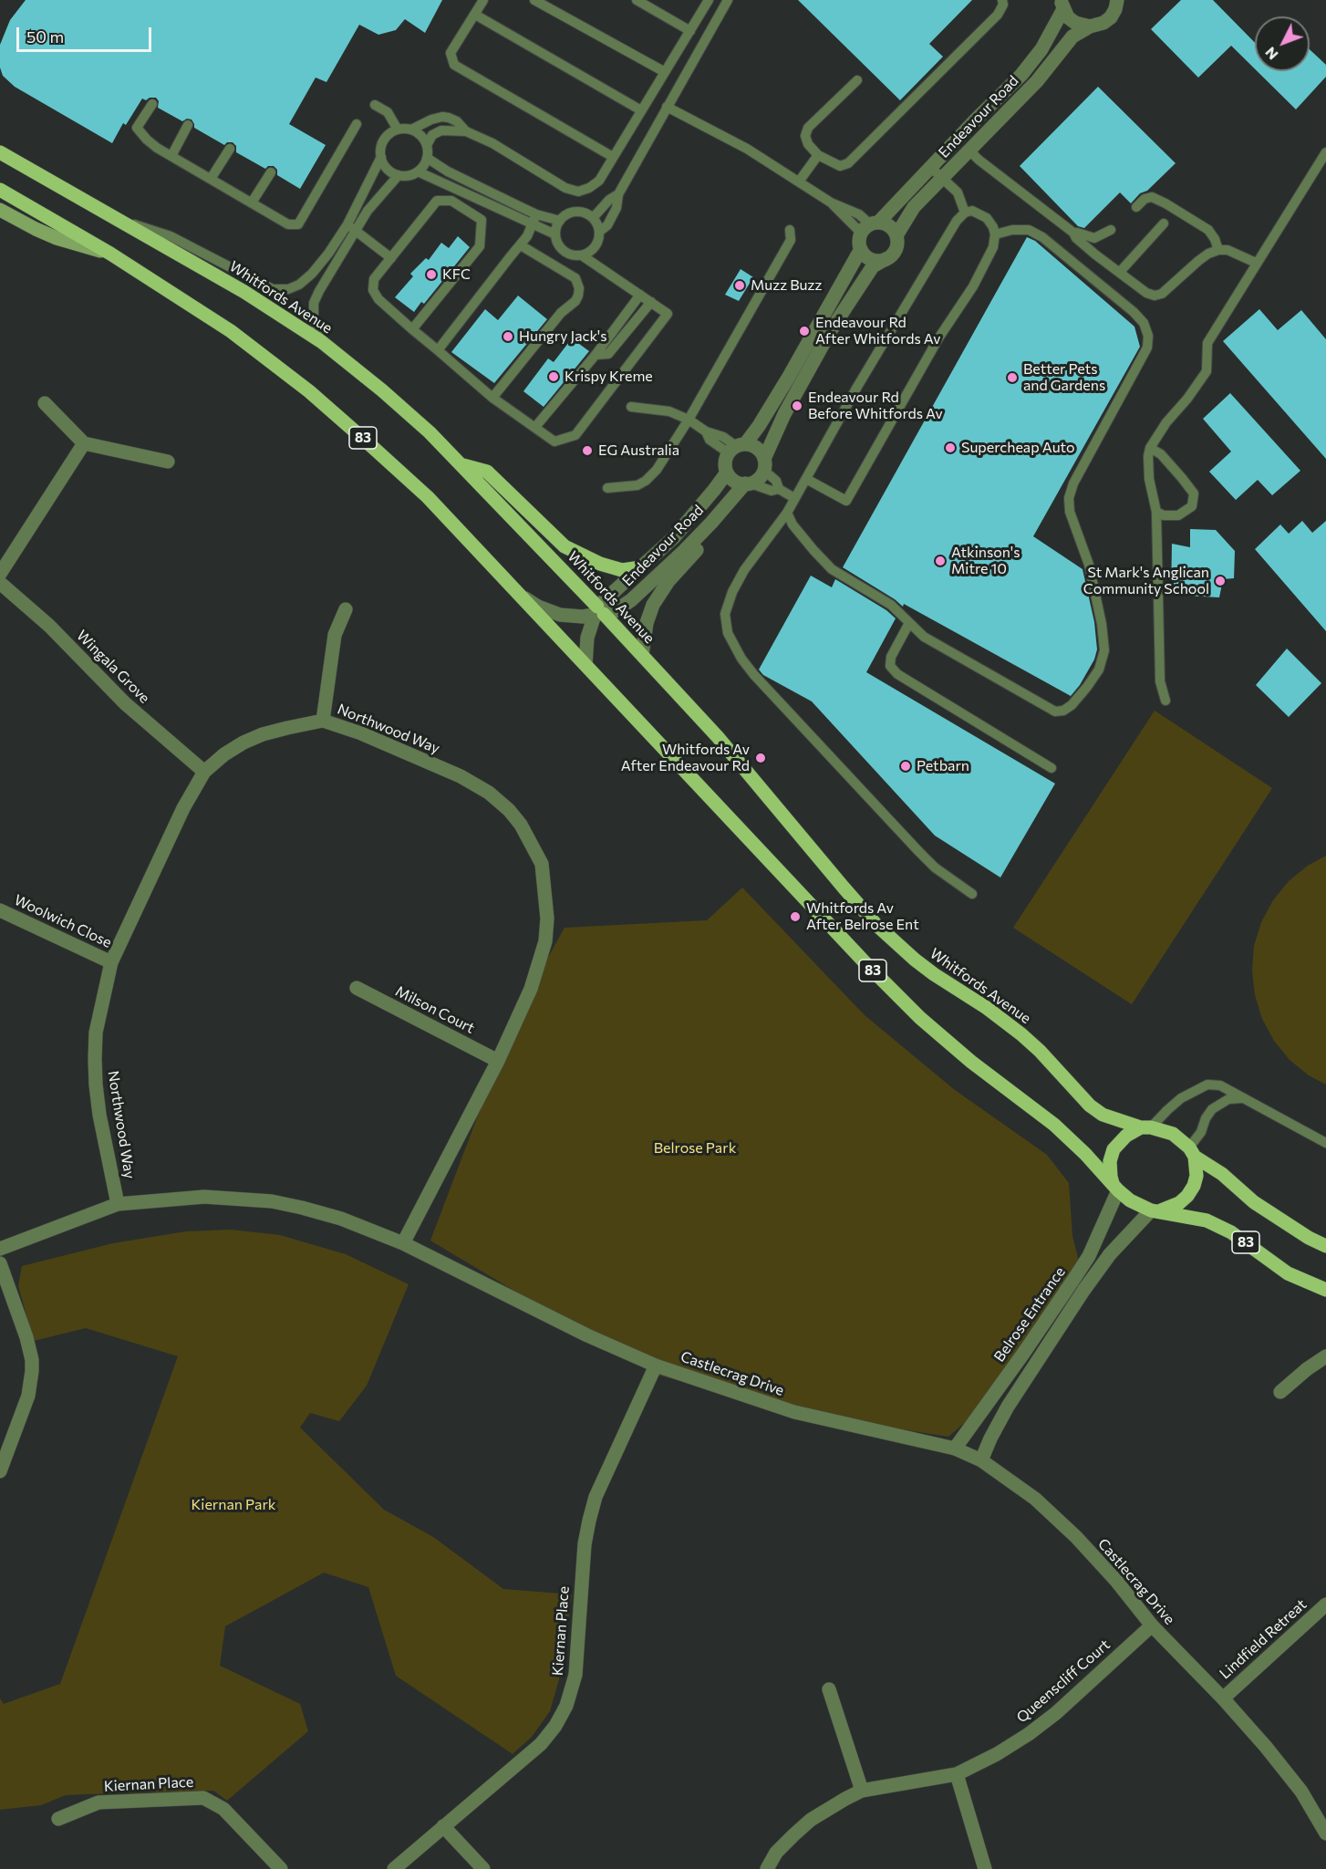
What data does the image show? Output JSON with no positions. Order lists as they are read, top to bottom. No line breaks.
{"streets":{"main road":["Whitfords Avenue","83"],"street":["Endeavour Road","Wingala Grove","Northwood Way","Woolwich Close","Milson Court","Belrose Entrance","Castlecrag Drive","Kiernan Place","Lindfield Retreat","Queenscliff Court"]},"crossings":[["Endeavour Road","Whitfords Avenue"],["Endeavour Road","83"],["Whitfords Avenue","83"],["Whitfords Avenue","Belrose Entrance"],["83","Belrose Entrance"],["Wingala Grove","Northwood Way"],["Northwood Way","Woolwich Close"],["Northwood Way","Milson Court"],["Northwood Way","Castlecrag Drive"],["Belrose Entrance","Castlecrag Drive"],["Castlecrag Drive","Kiernan Place"],["Castlecrag Drive","Lindfield Retreat"],["Castlecrag Drive","Queenscliff Court"]],"parks":["Belrose Park","Kiernan Park"],"places":["KFC","Muzz Buzz","Endeavour Rd After Whitfords Av","Hungry Jack's","Krispy Kreme","Better Pets and Gardens","Endeavour Rd Before Whitfords Av","Supercheap Auto","EG Australia","Atkinson's Mitre 10","St Mark's Anglican Community School","Whitfords Av After Endeavour Rd","Petbarn","Whitfords Av After Belrose Ent"],"scale_bar":"50 m","north":"bottom left"}
